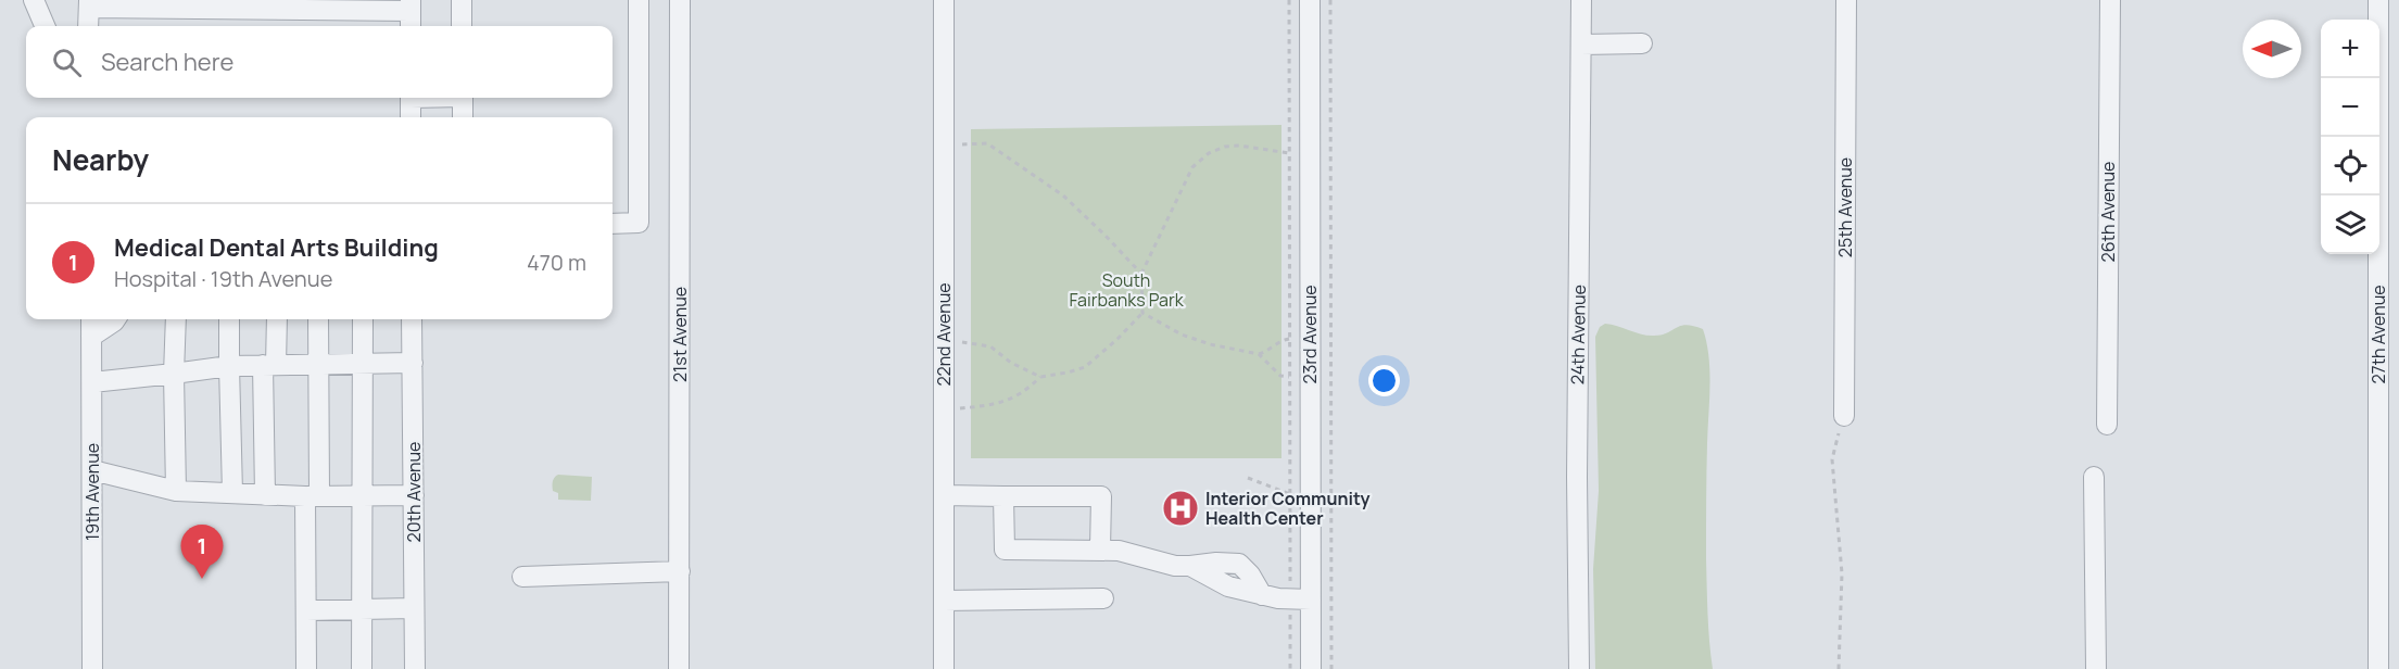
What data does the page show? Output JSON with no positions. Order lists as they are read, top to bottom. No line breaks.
{"streets":{"street":["25th Avenue","26th Avenue","21st Avenue","22nd Avenue","23rd Avenue","24th Avenue","27th Avenue","19th Avenue","20th Avenue"]},"parks":["South Fairbanks Park"],"places":{"hospital":["Interior Community Health Center"]},"north":"left","page":{"map_buttons":["+","−"],"search":"Search here","heading":"Nearby","list":[{"mark":"1","name":"Medical Dental Arts Building","note":"Hospital · 19th Avenue","value":"470 m"}],"pins":"1"}}
